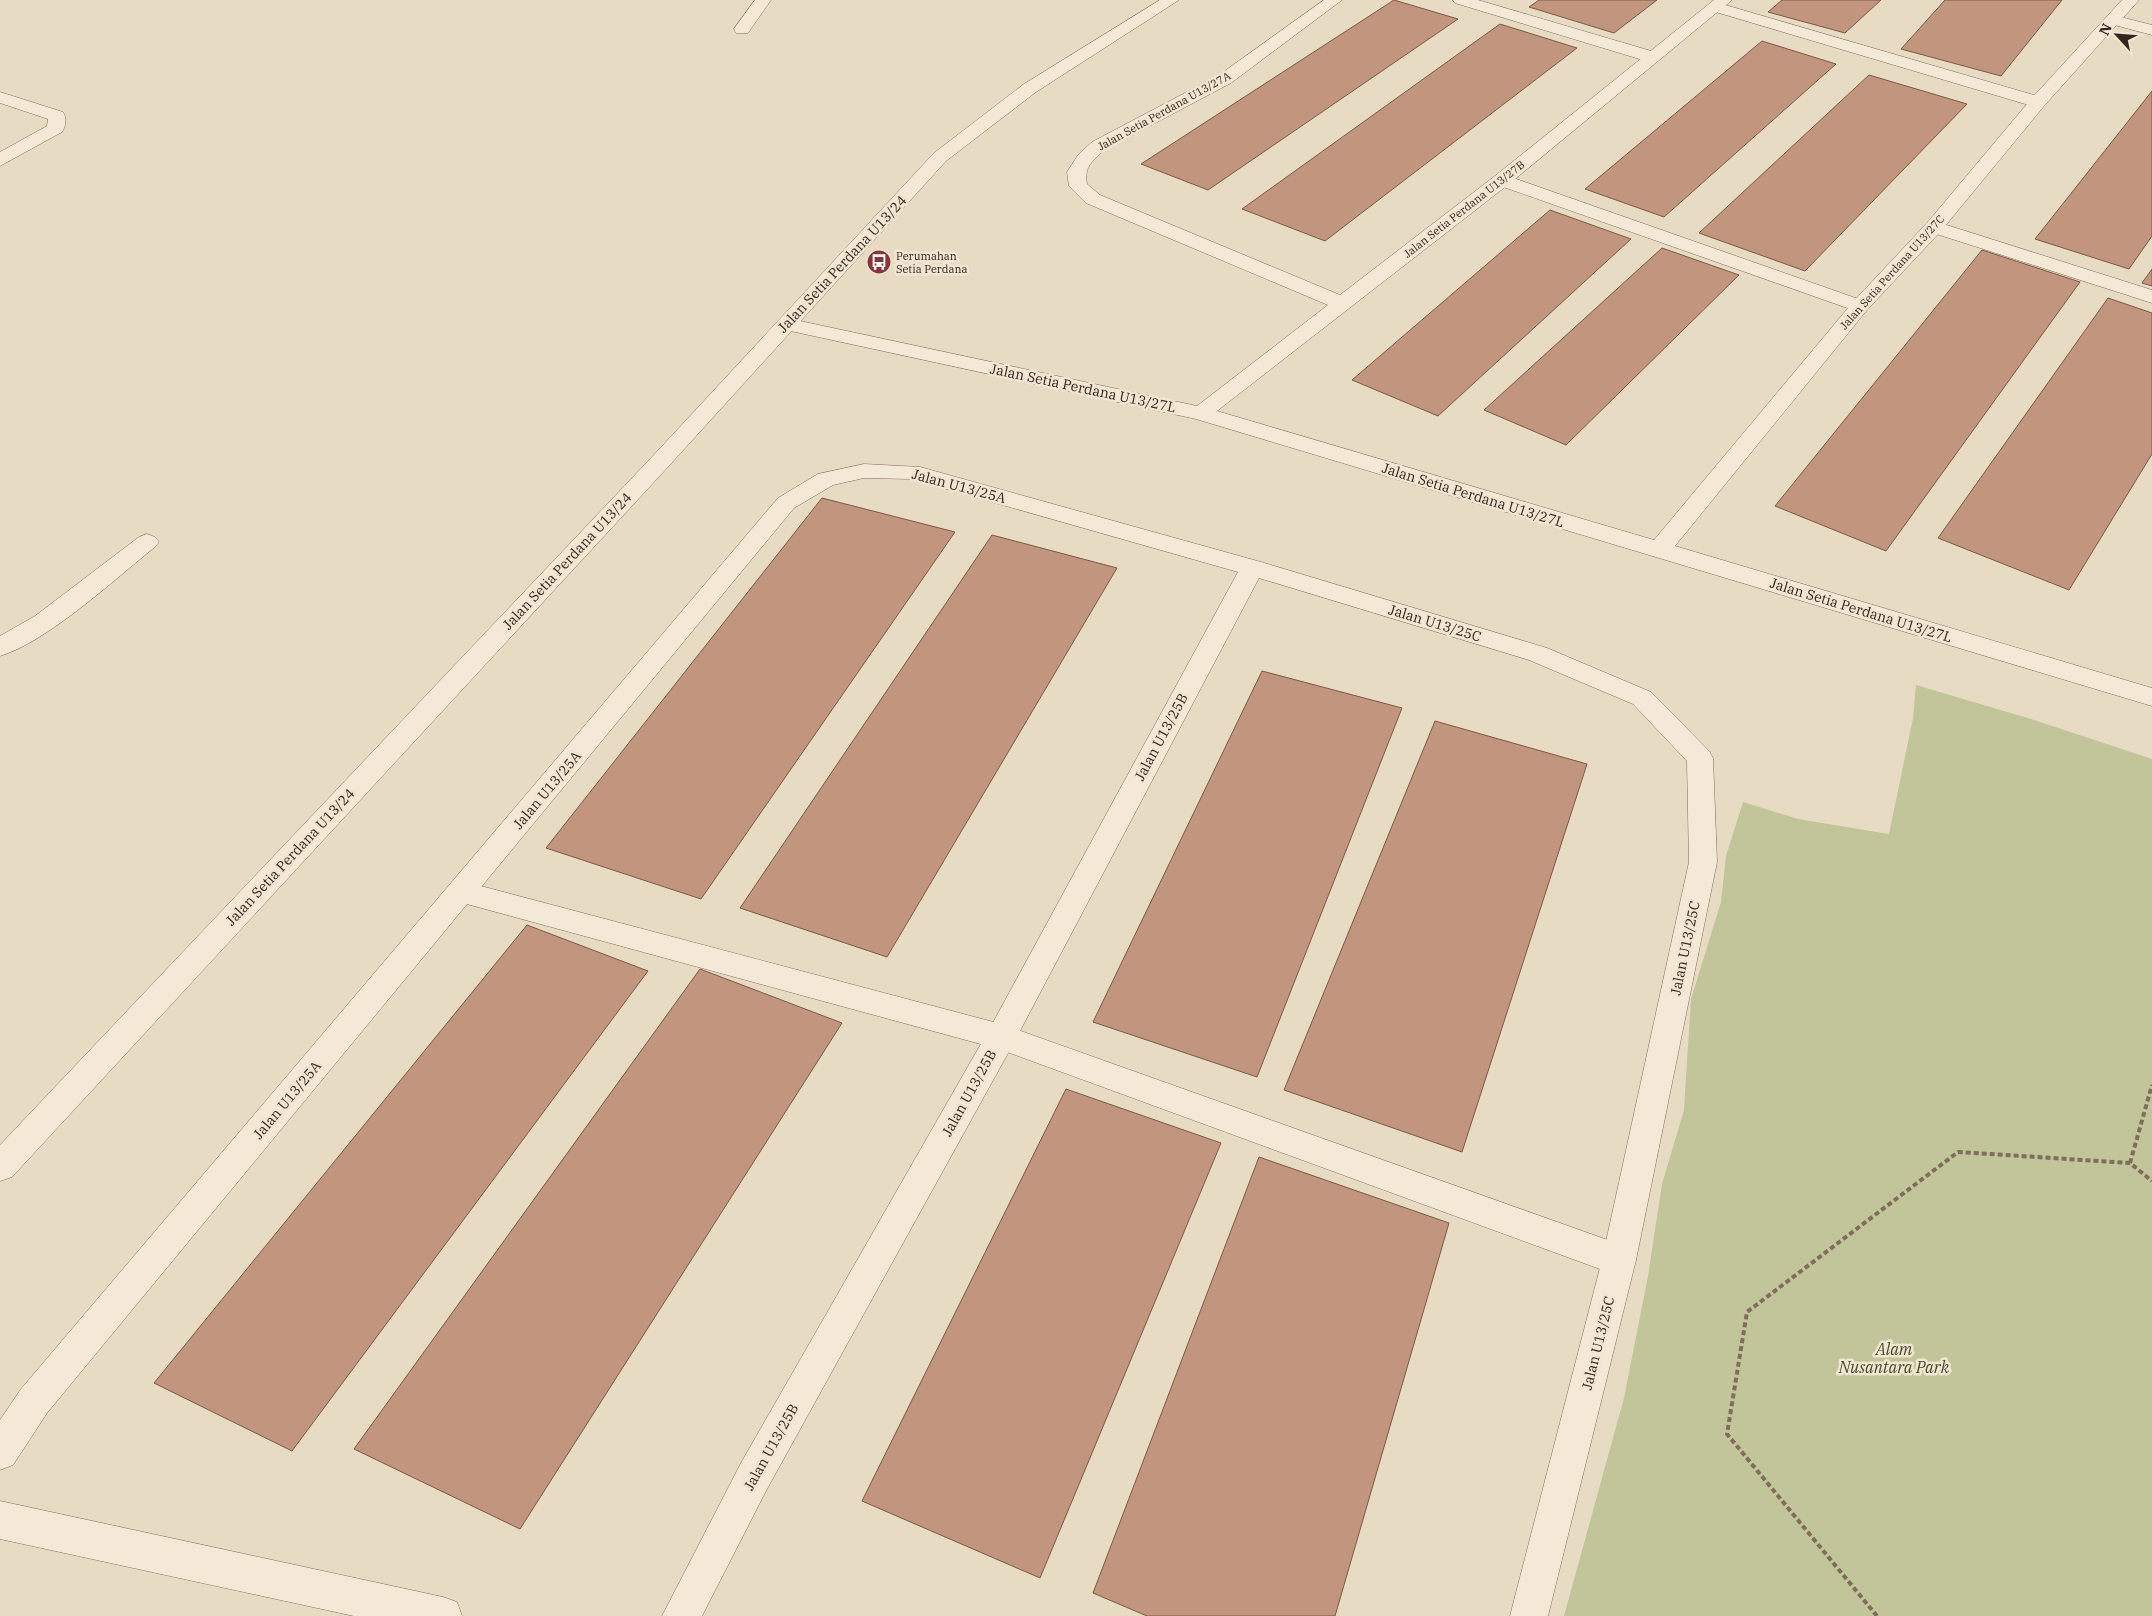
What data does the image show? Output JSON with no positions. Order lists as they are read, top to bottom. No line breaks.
{"streets":{"street":["Jalan Setia Perdana U13/27A","Jalan Setia Perdana U13/27B","Jalan Setia Perdana U13/24","Jalan Setia Perdana U13/27C","Jalan Setia Perdana U13/27L","Jalan U13/25A","Jalan U13/25C","Jalan U13/25B"]},"crossings":[["Jalan Setia Perdana U13/27A","Jalan Setia Perdana U13/27B"],["Jalan Setia Perdana U13/27B","Jalan Setia Perdana U13/27L"],["Jalan Setia Perdana U13/24","Jalan Setia Perdana U13/27L"],["Jalan Setia Perdana U13/27C","Jalan Setia Perdana U13/27L"],["Jalan U13/25A","Jalan U13/25C"],["Jalan U13/25A","Jalan U13/25B"],["Jalan U13/25C","Jalan U13/25B"]],"parks":["Alam Nusantara Park"],"places":{"bus stop":["Perumahan Setia Perdana"]},"north":"top left"}
